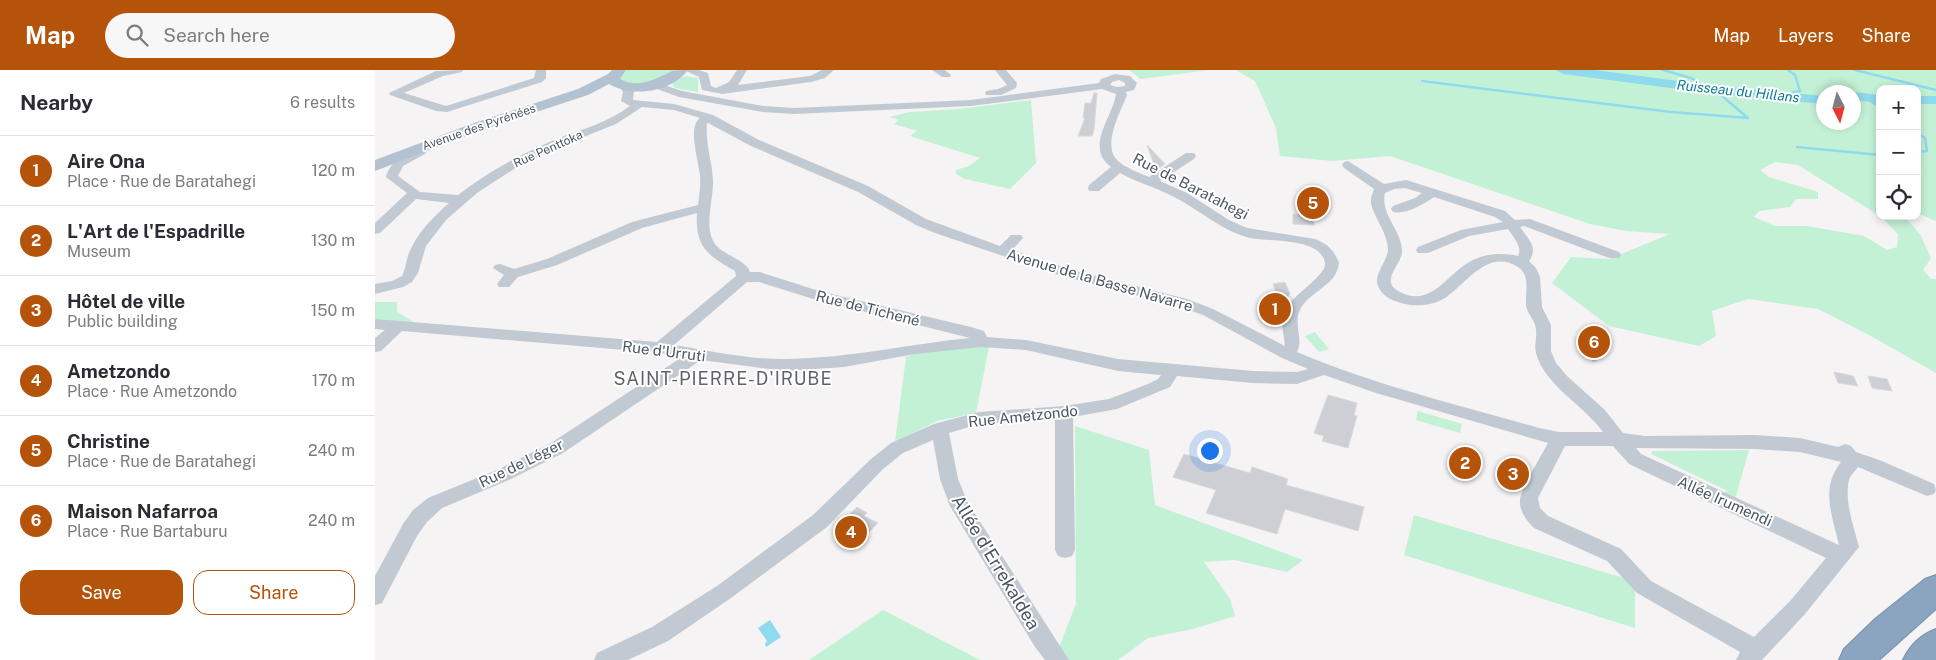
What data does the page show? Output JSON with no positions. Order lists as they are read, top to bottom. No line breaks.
{"streets":{"main road":["Avenue des Pyrénées"],"street":["Rue Penttoka","Rue de Baratahegi","Avenue de la Basse Navarre","Rue de Tichené","Rue d'Urruti","Rue Ametzondo","Rue de Léger","Allée Irumendi","Allée d'Errekaldea"]},"crossings":[["Avenue des Pyrénées","Rue Penttoka"],["Avenue des Pyrénées","Avenue de la Basse Navarre"],["Rue Penttoka","Avenue de la Basse Navarre"],["Rue de Baratahegi","Avenue de la Basse Navarre"],["Avenue de la Basse Navarre","Allée Irumendi"],["Rue de Tichené","Rue d'Urruti"],["Rue de Tichené","Rue Ametzondo"],["Rue d'Urruti","Rue de Léger"],["Rue Ametzondo","Allée d'Errekaldea"]],"districts":["SAINT-PIERRE-D'IRUBE"],"water":["Ruisseau du Hillans"],"north":"bottom","page":{"header":"Map","search":"Search here","nav":["Map","Layers","Share"],"heading":["Nearby","6 results"],"map_buttons":["+","−"],"list":[{"mark":"1","name":"Aire Ona","note":"Place · Rue de Baratahegi","value":"120 m"},{"mark":"2","name":"L'Art de l'Espadrille","note":"Museum","value":"130 m"},{"mark":"3","name":"Hôtel de ville","note":"Public building","value":"150 m"},{"mark":"4","name":"Ametzondo","note":"Place · Rue Ametzondo","value":"170 m"},{"mark":"5","name":"Christine","note":"Place · Rue de Baratahegi","value":"240 m"},{"mark":"6","name":"Maison Nafarroa","note":"Place · Rue Bartaburu","value":"240 m"}],"pins":["5","1","6","2","3","4"],"buttons":["Save","Share"]}}
